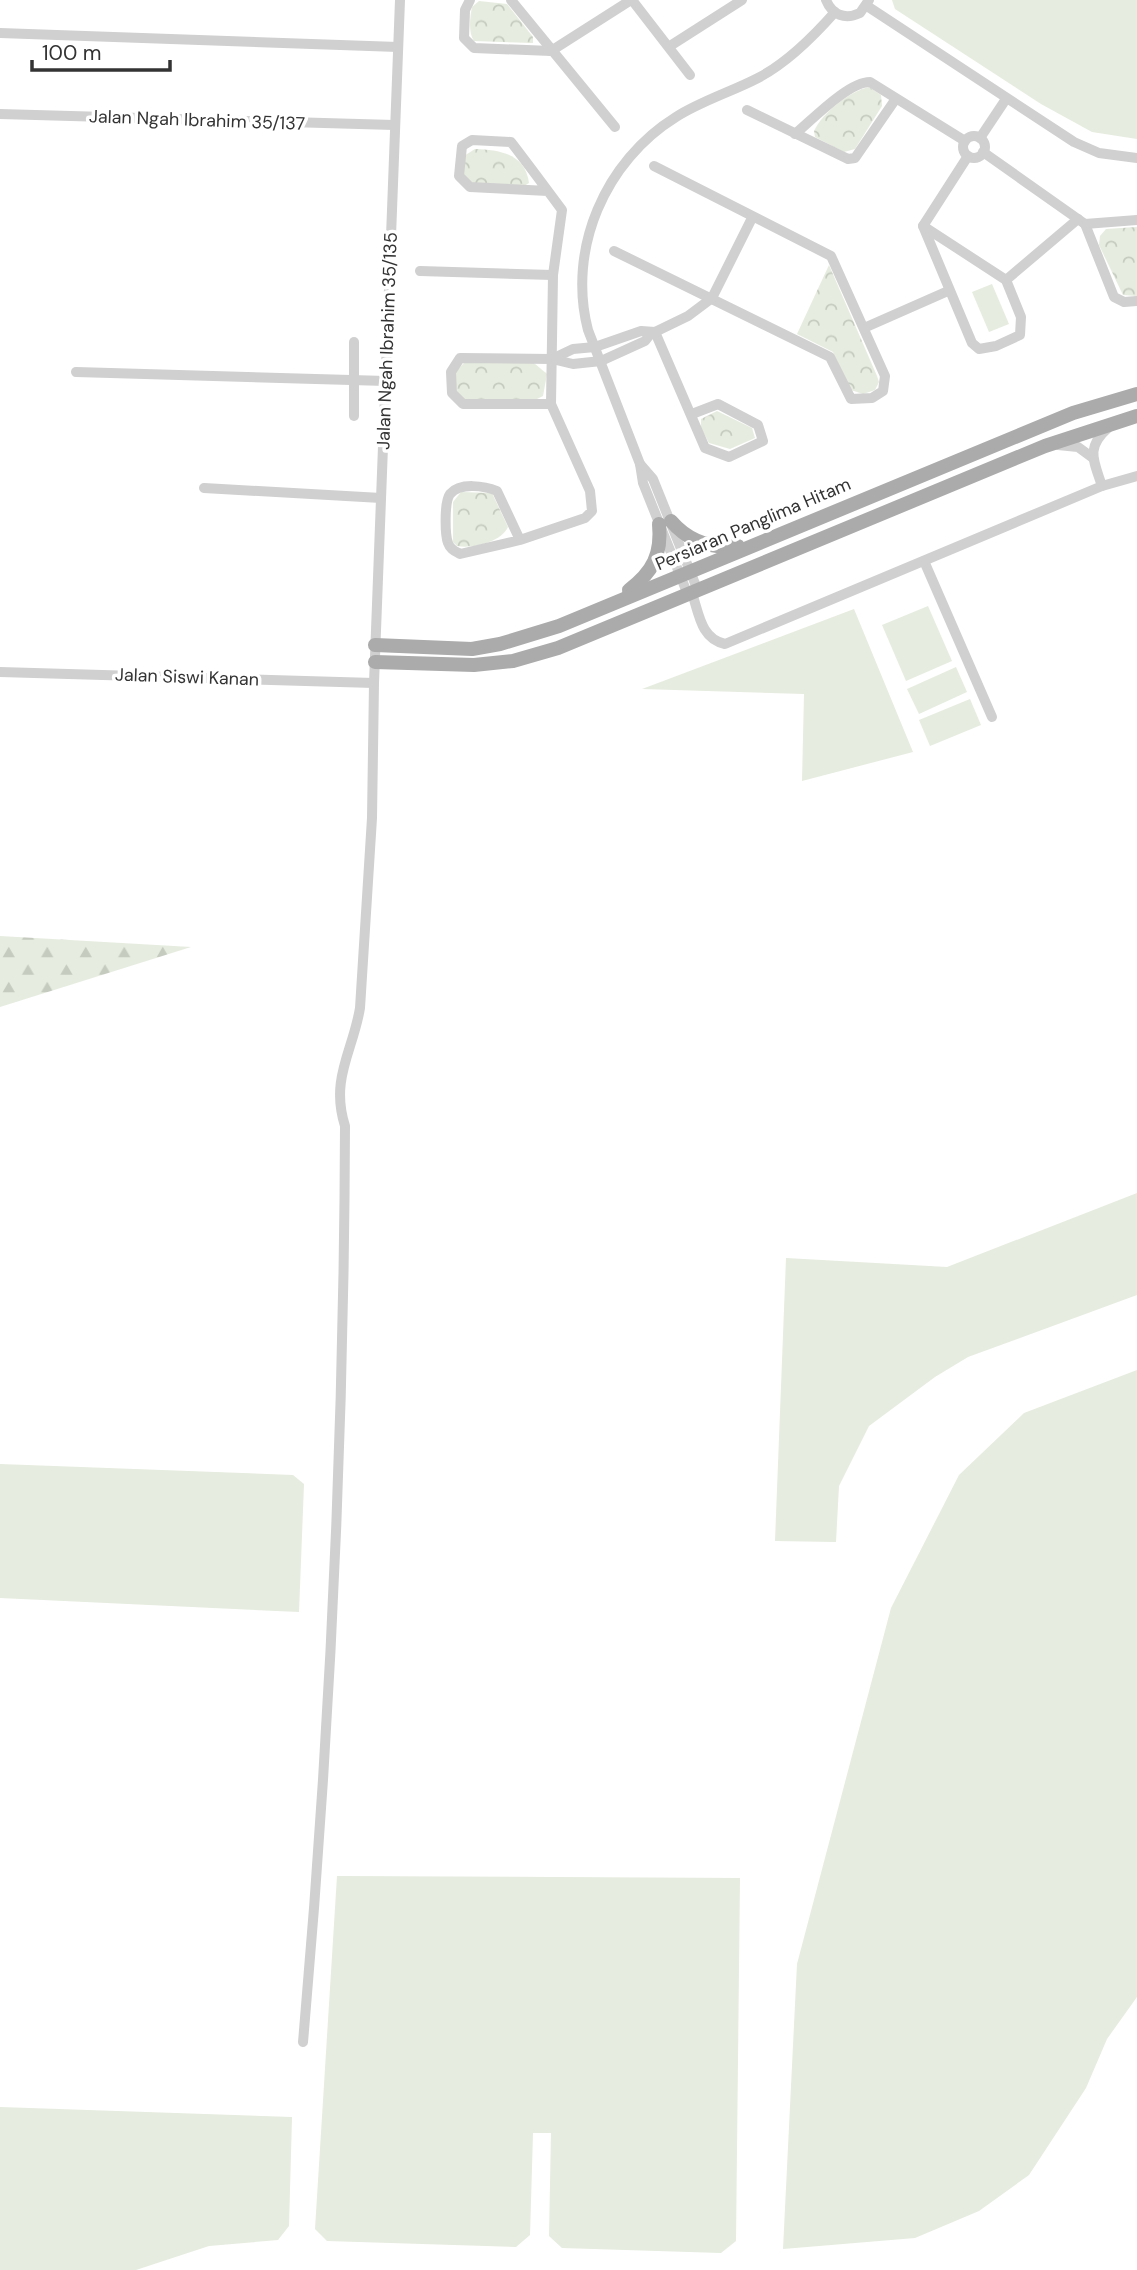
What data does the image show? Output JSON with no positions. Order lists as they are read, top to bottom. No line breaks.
{"streets":{"main road":["Persiaran Panglima Hitam"],"street":["Jalan Ngah Ibrahim 35/137","Jalan Ngah Ibrahim 35/135","Jalan Siswi Kanan"]},"crossings":[["Jalan Ngah Ibrahim 35/137","Jalan Ngah Ibrahim 35/135"],["Jalan Ngah Ibrahim 35/135","Persiaran Panglima Hitam"],["Jalan Ngah Ibrahim 35/135","Jalan Siswi Kanan"]],"scale_bar":"100 m"}
